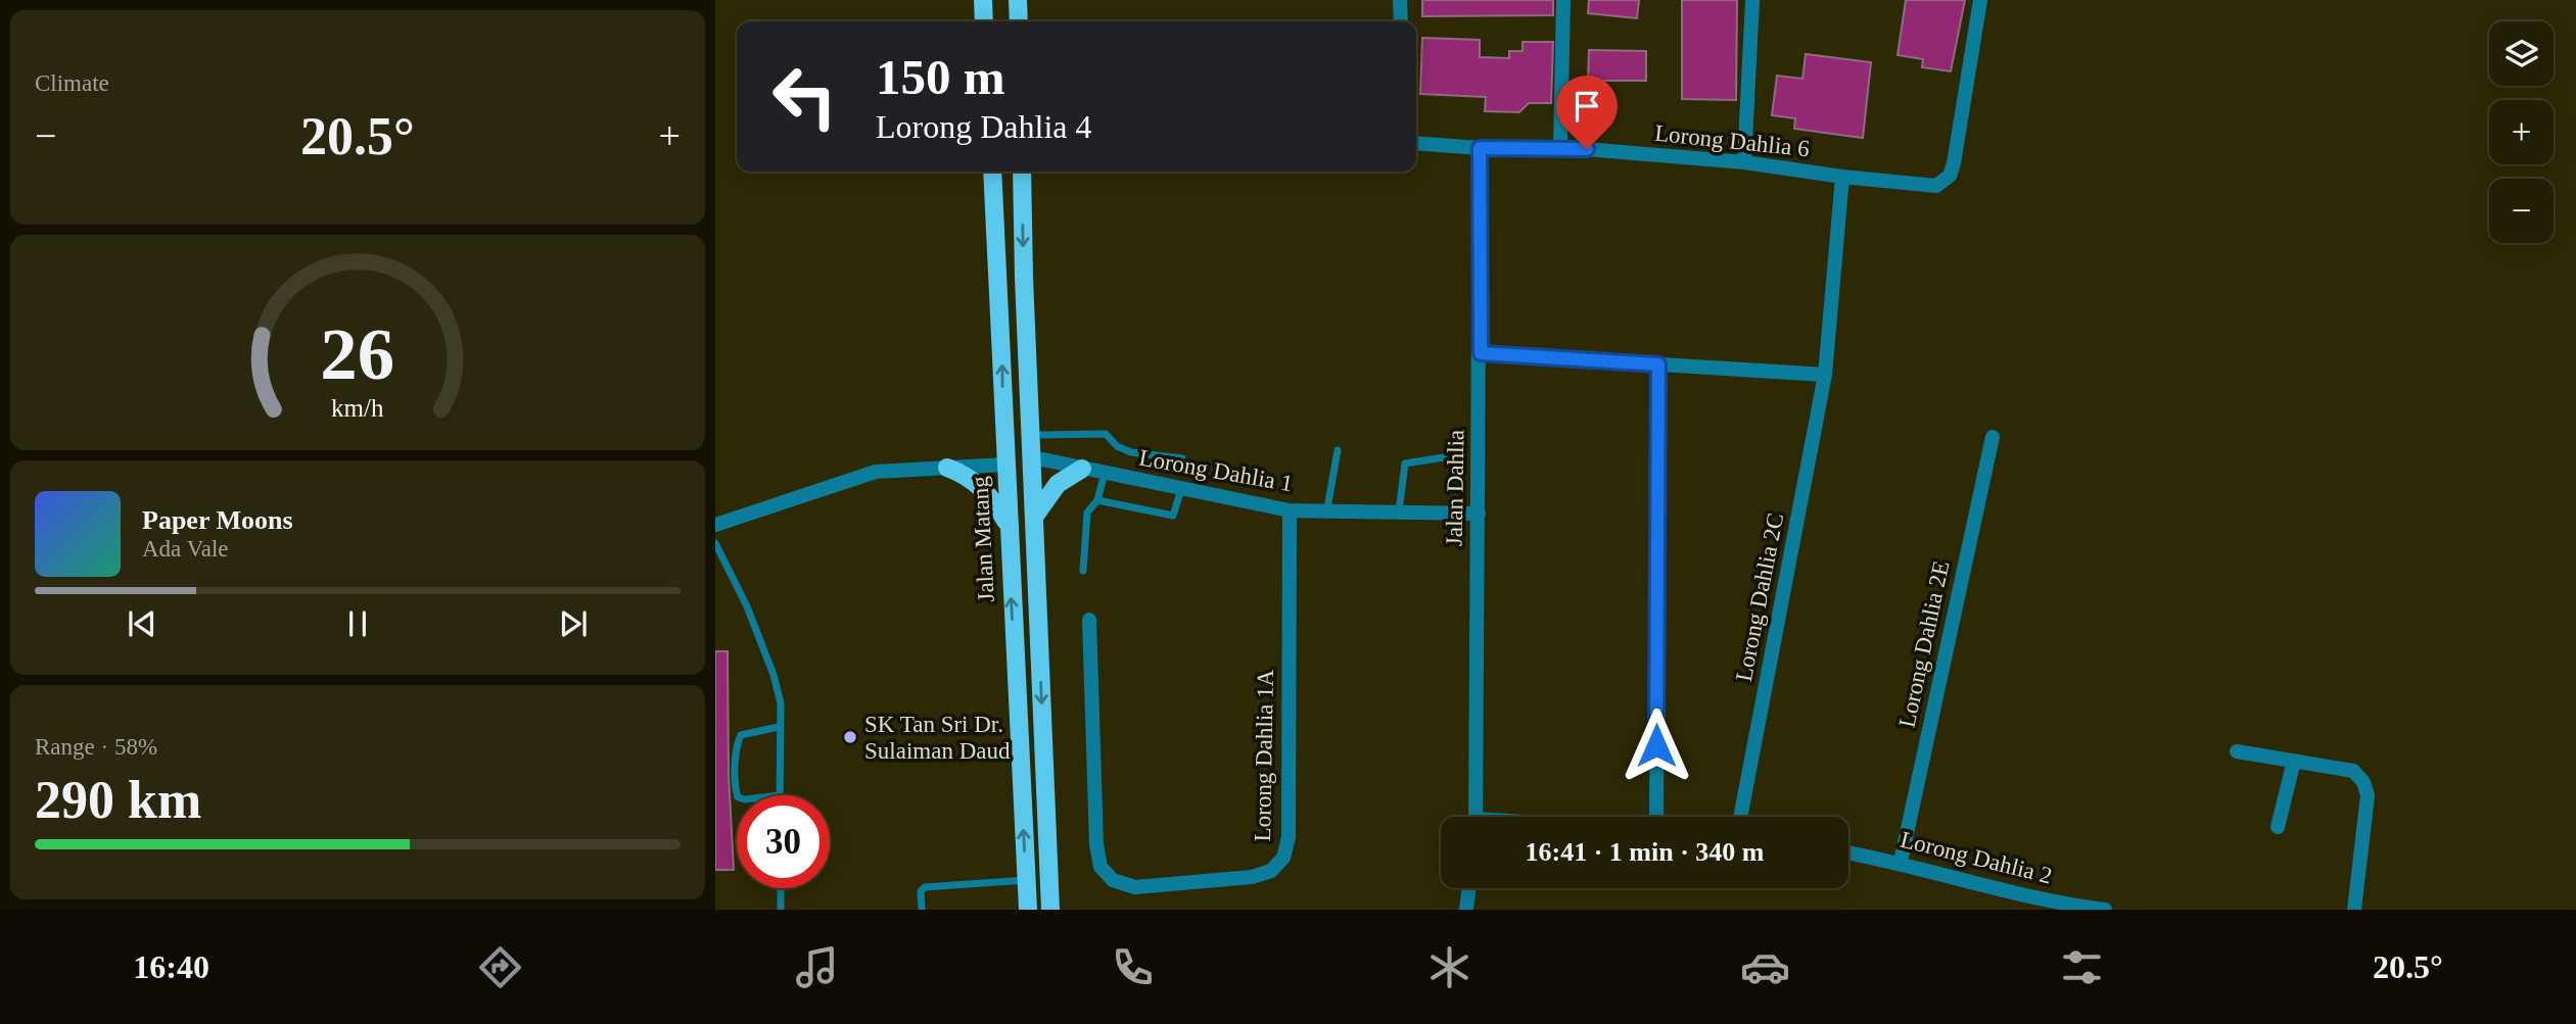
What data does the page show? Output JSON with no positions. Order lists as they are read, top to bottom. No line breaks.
{"streets":{"main road":["Jalan Matang"],"street":["Lorong Dahlia 6","Lorong Dahlia 1","Jalan Dahlia","Lorong Dahlia 2C","Lorong Dahlia 2E","Lorong Dahlia 1A","Lorong Dahlia 2"]},"crossings":[["Lorong Dahlia 6","Jalan Dahlia"],["Lorong Dahlia 6","Lorong Dahlia 2C"],["Lorong Dahlia 1","Jalan Dahlia"],["Lorong Dahlia 1","Lorong Dahlia 1A"],["Lorong Dahlia 2E","Lorong Dahlia 2"]],"places":["SK Tan Sri Dr. Sulaiman Daud"],"page":{"tile":["Climate",["Range · 58%","290 km"]],"map_buttons":["+","−"],"turn":["150 m","Lorong Dahlia 4"],"heat":["−","20.5°","+"],"song":["Paper Moons","Ada Vale"],"limit":"30","trip":"16:41 · 1 min · 340 m","tabs":["16:40","20.5°"],"gauge":["26","km/h"]}}
